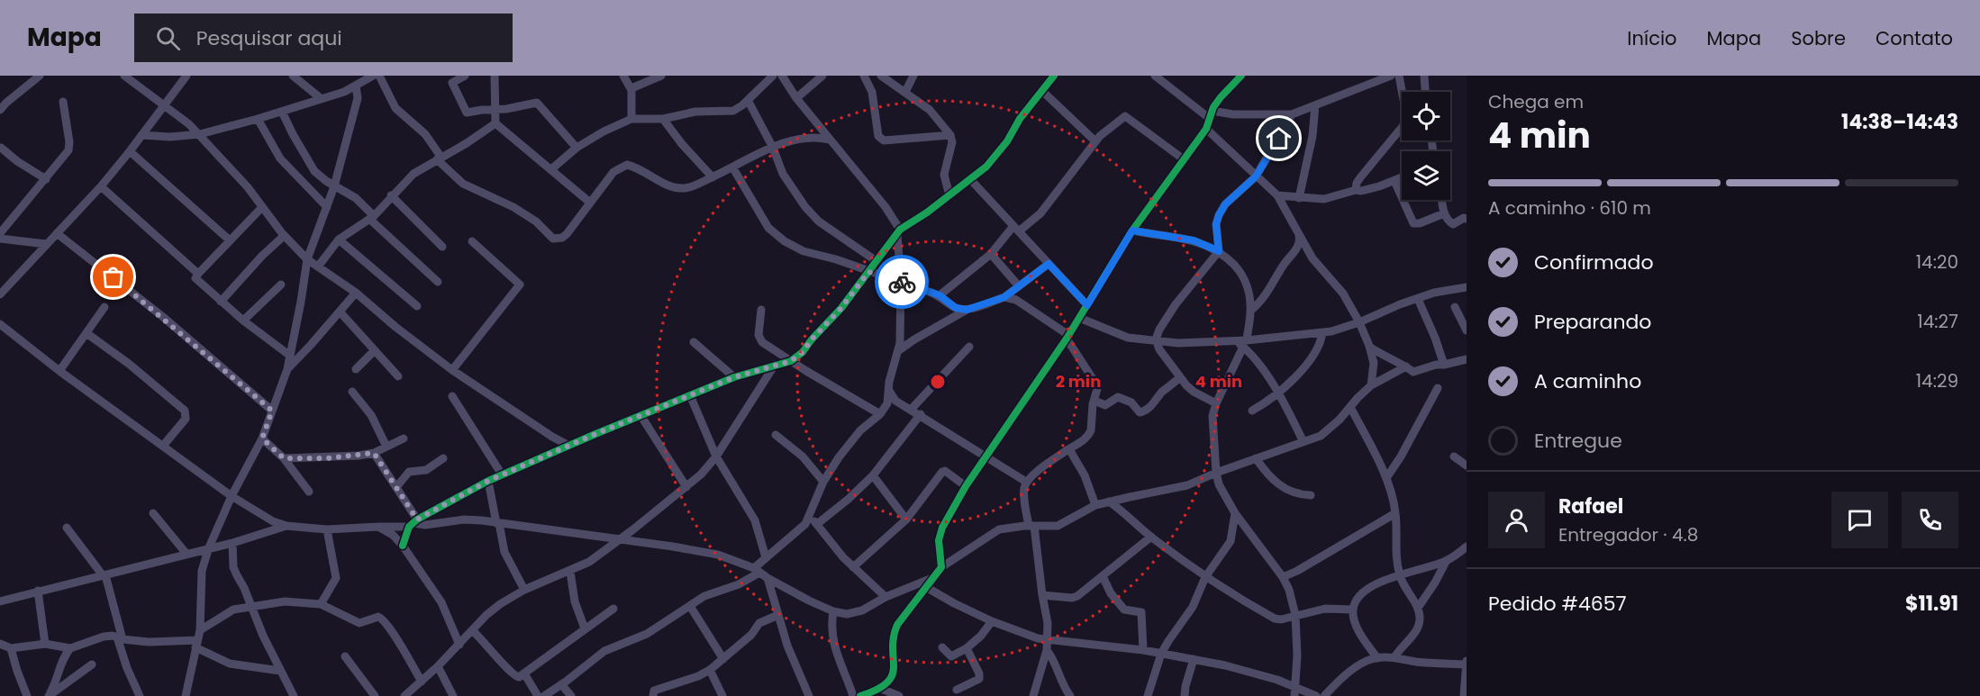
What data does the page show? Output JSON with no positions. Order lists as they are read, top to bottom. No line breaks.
{"page":{"header":"Mapa","search":"Pesquisar aqui","nav":["Início","Mapa","Sobre","Contato"],"heading":["4 min","Chega em","14:38–14:43"],"panel":["Rafael","Entregador · 4.8","Pedido #4657","$11.91"],"bar":"A caminho · 610 m","list":[["Confirmado","14:20"],["Preparando","14:27"],["A caminho","14:29"],"Entregue"]},"rings":["2 min","4 min"]}
